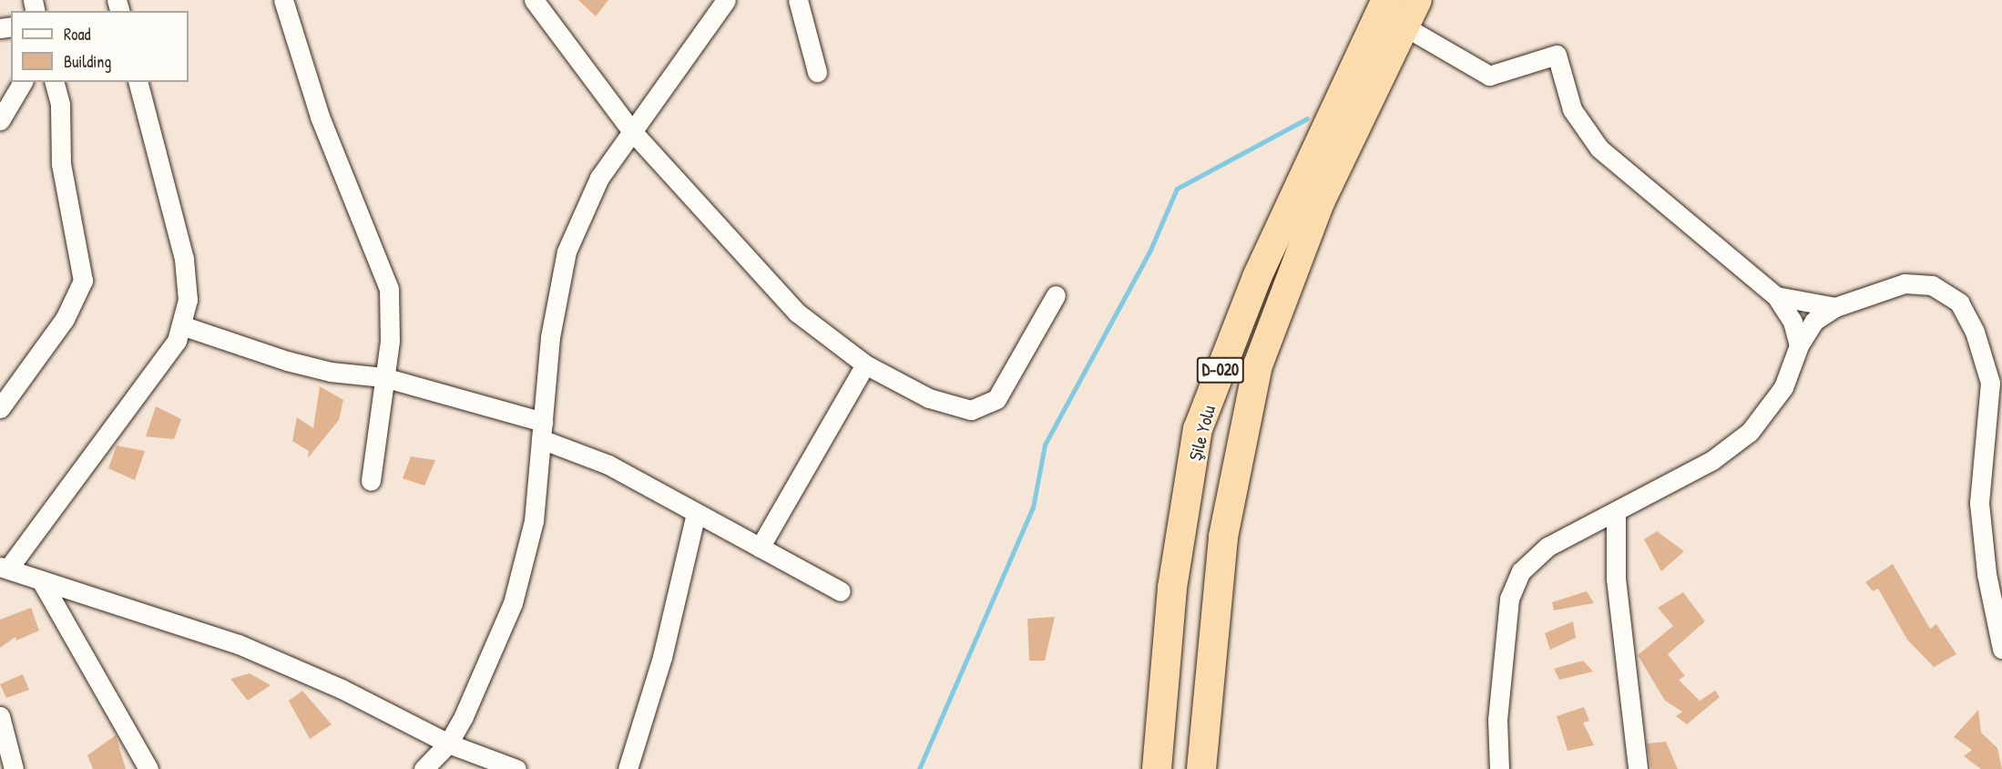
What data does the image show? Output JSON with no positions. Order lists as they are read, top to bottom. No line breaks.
{"streets":{"highway":["D-020","Şile Yolu"]},"legend":["Road","Building"]}
